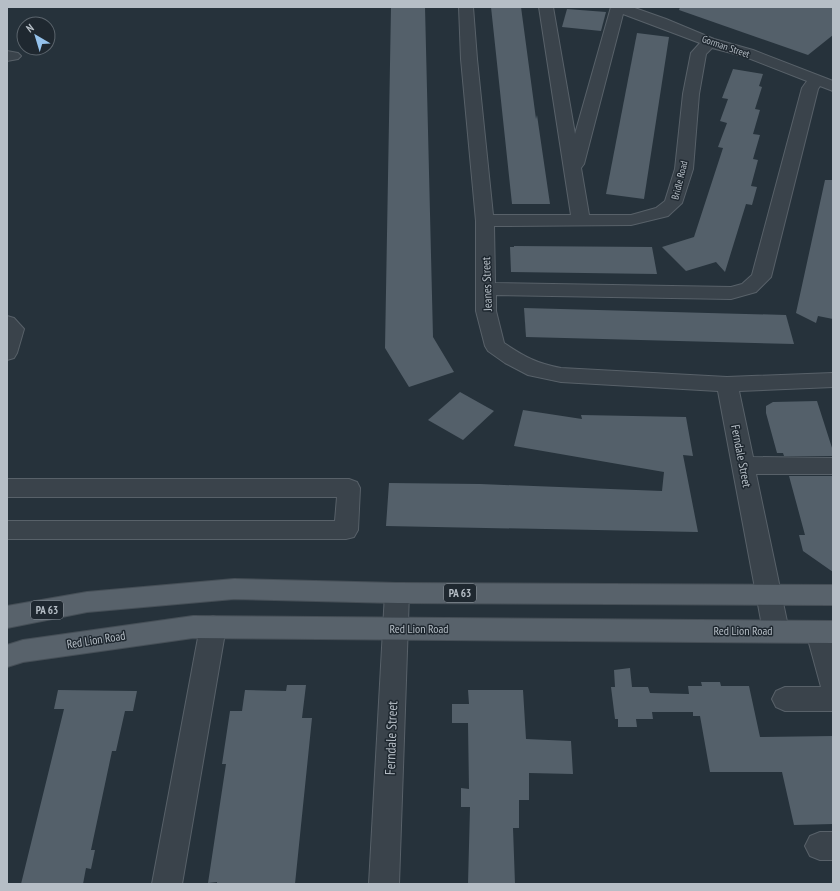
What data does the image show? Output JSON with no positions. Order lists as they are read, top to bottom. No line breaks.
{"streets":{"main road":["PA 63","Red Lion Road"],"street":["Gorman Street","Bridle Road","Jeanes Street","Ferndale Street"]},"crossings":[["Gorman Street","Bridle Road"],["Bridle Road","Jeanes Street"],["Jeanes Street","Ferndale Street"],["Ferndale Street","PA 63"],["Ferndale Street","Red Lion Road"]],"north":"top left"}
